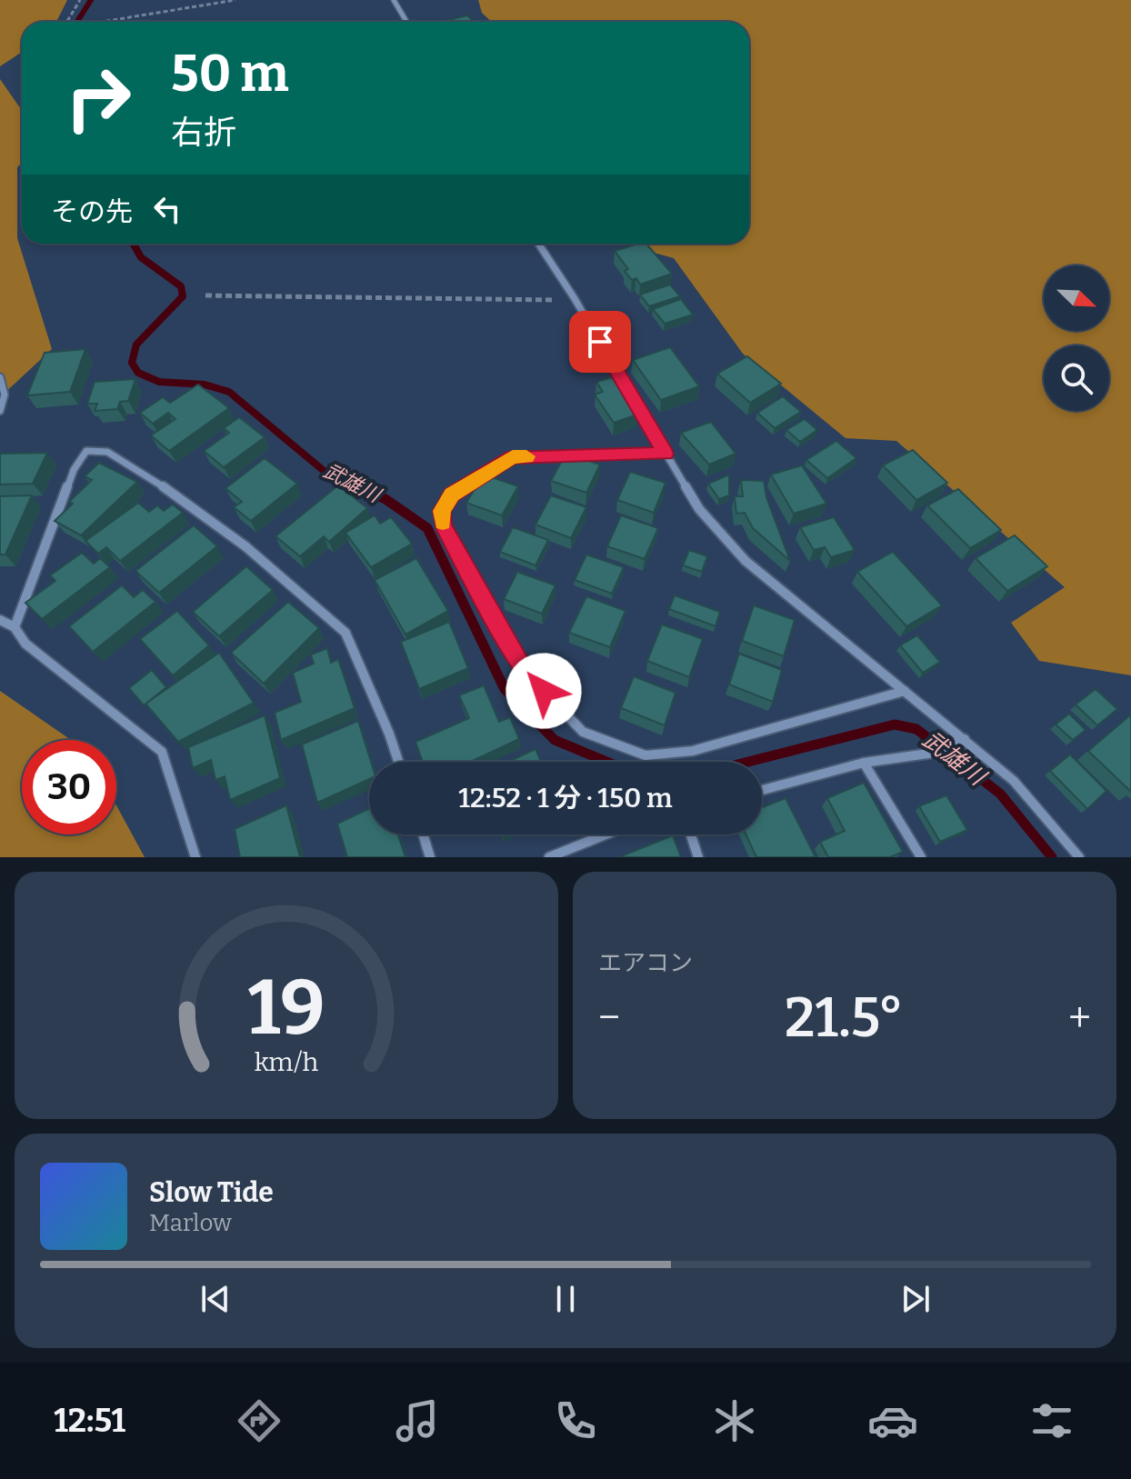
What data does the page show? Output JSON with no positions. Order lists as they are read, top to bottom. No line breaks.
{"water":["武雄川"],"north":"bottom right","page":{"turn":["50 m","右折"],"then":"その先","limit":"30","trip":"12:52 · 1 分 · 150 m","tile":"エアコン","heat":["−","21.5°","+"],"song":["Slow Tide","Marlow"],"tabs":"12:51","gauge":["19","km/h"]}}
